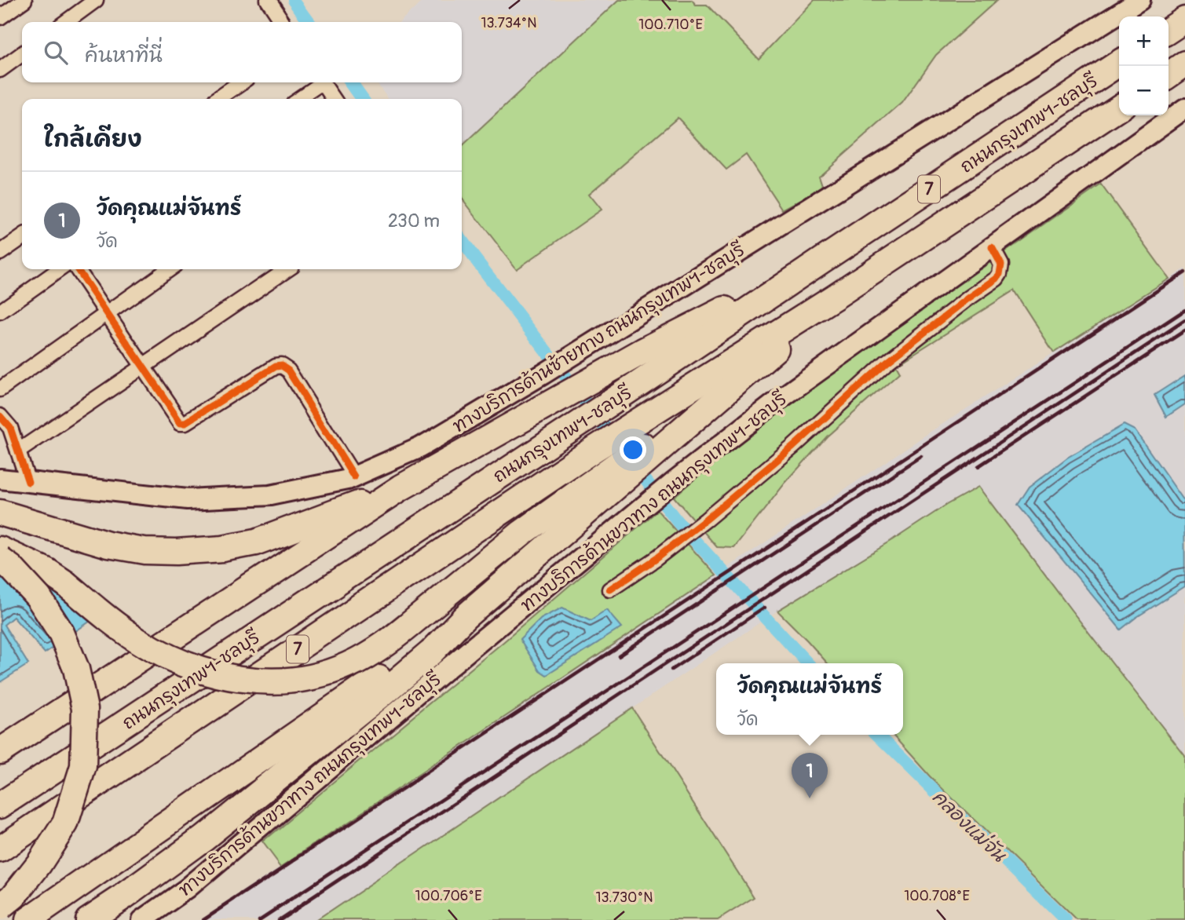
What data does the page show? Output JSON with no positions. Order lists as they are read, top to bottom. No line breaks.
{"streets":{"highway":["ถนนกรุงเทพฯ-ชลบุรี","7"],"main road":["ทางบริการด้านซ้ายทาง ถนนกรุงเทพฯ-ชลบุรี","ทางบริการด้านขวาทาง ถนนกรุงเทพฯ-ชลบุรี"]},"water":["คลองแม่จัน"],"page":{"map_buttons":["+","−"],"search":"ค้นหาที่นี่","heading":"ใกล้เคียง","list":[{"mark":"1","name":"วัดคุณแม่จันทร์","note":"วัด","value":"230 m"}],"popup":["วัดคุณแม่จันทร์","วัด"],"pins":"1"},"coordinates":["13.734°N","100.710°E","100.706°E","100.708°E","13.730°N"]}
